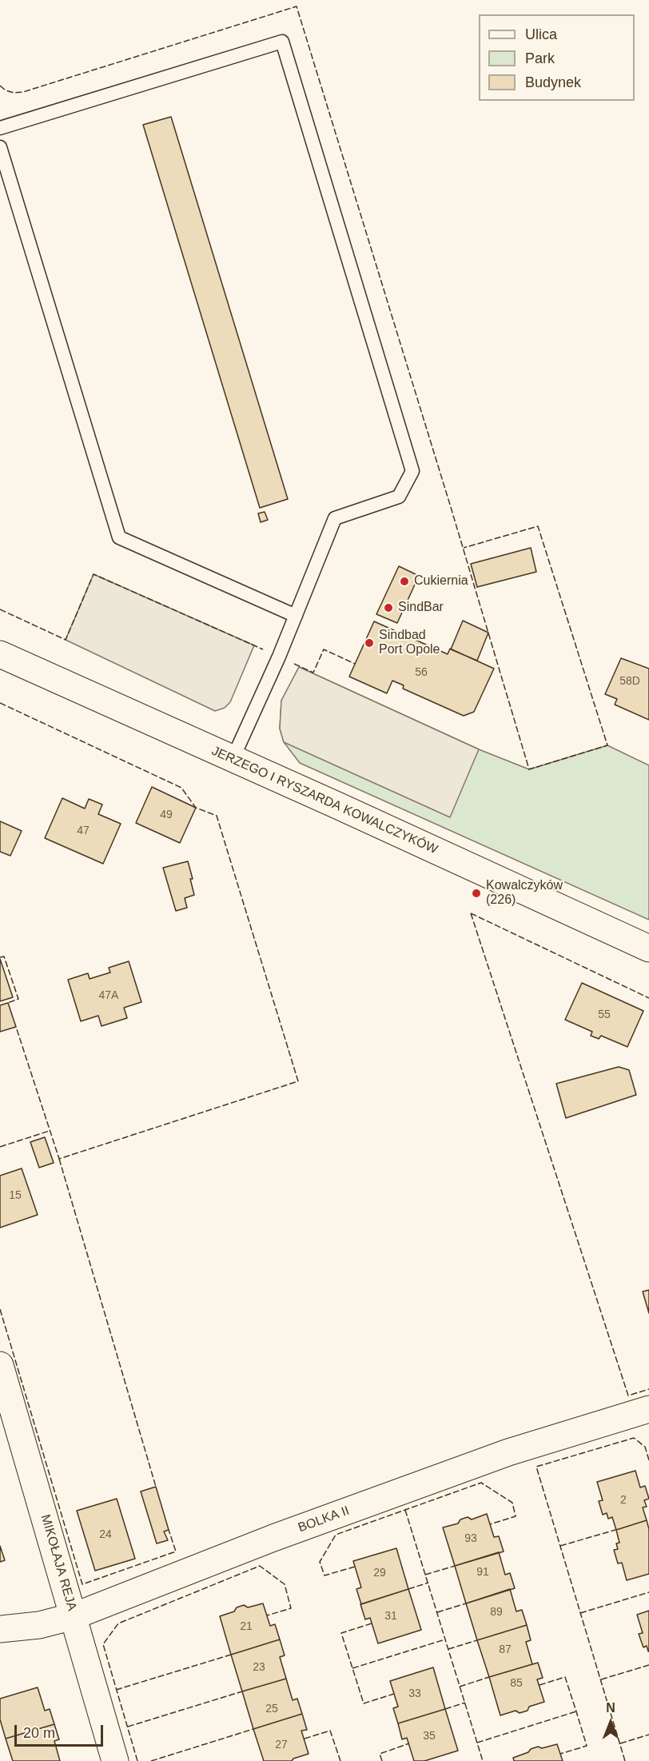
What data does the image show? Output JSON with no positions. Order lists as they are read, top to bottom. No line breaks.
{"streets":{"street":["JERZEGO I RYSZARDA KOWALCZYKÓW","BOLKA II","MIKOŁAJA REJA"]},"crossings":[["BOLKA II","MIKOŁAJA REJA"]],"places":["Cukiernia","SindBar","Sindbad Port Opole","Kowalczyków (226)"],"house_numbers":["56","58D","49","47","47A","55","15","2","24","93","91","29","89","31","21","87","23","85","33","25","35","27"],"legend":["Ulica","Park","Budynek"],"scale_bar":"20 m","north":"top"}
